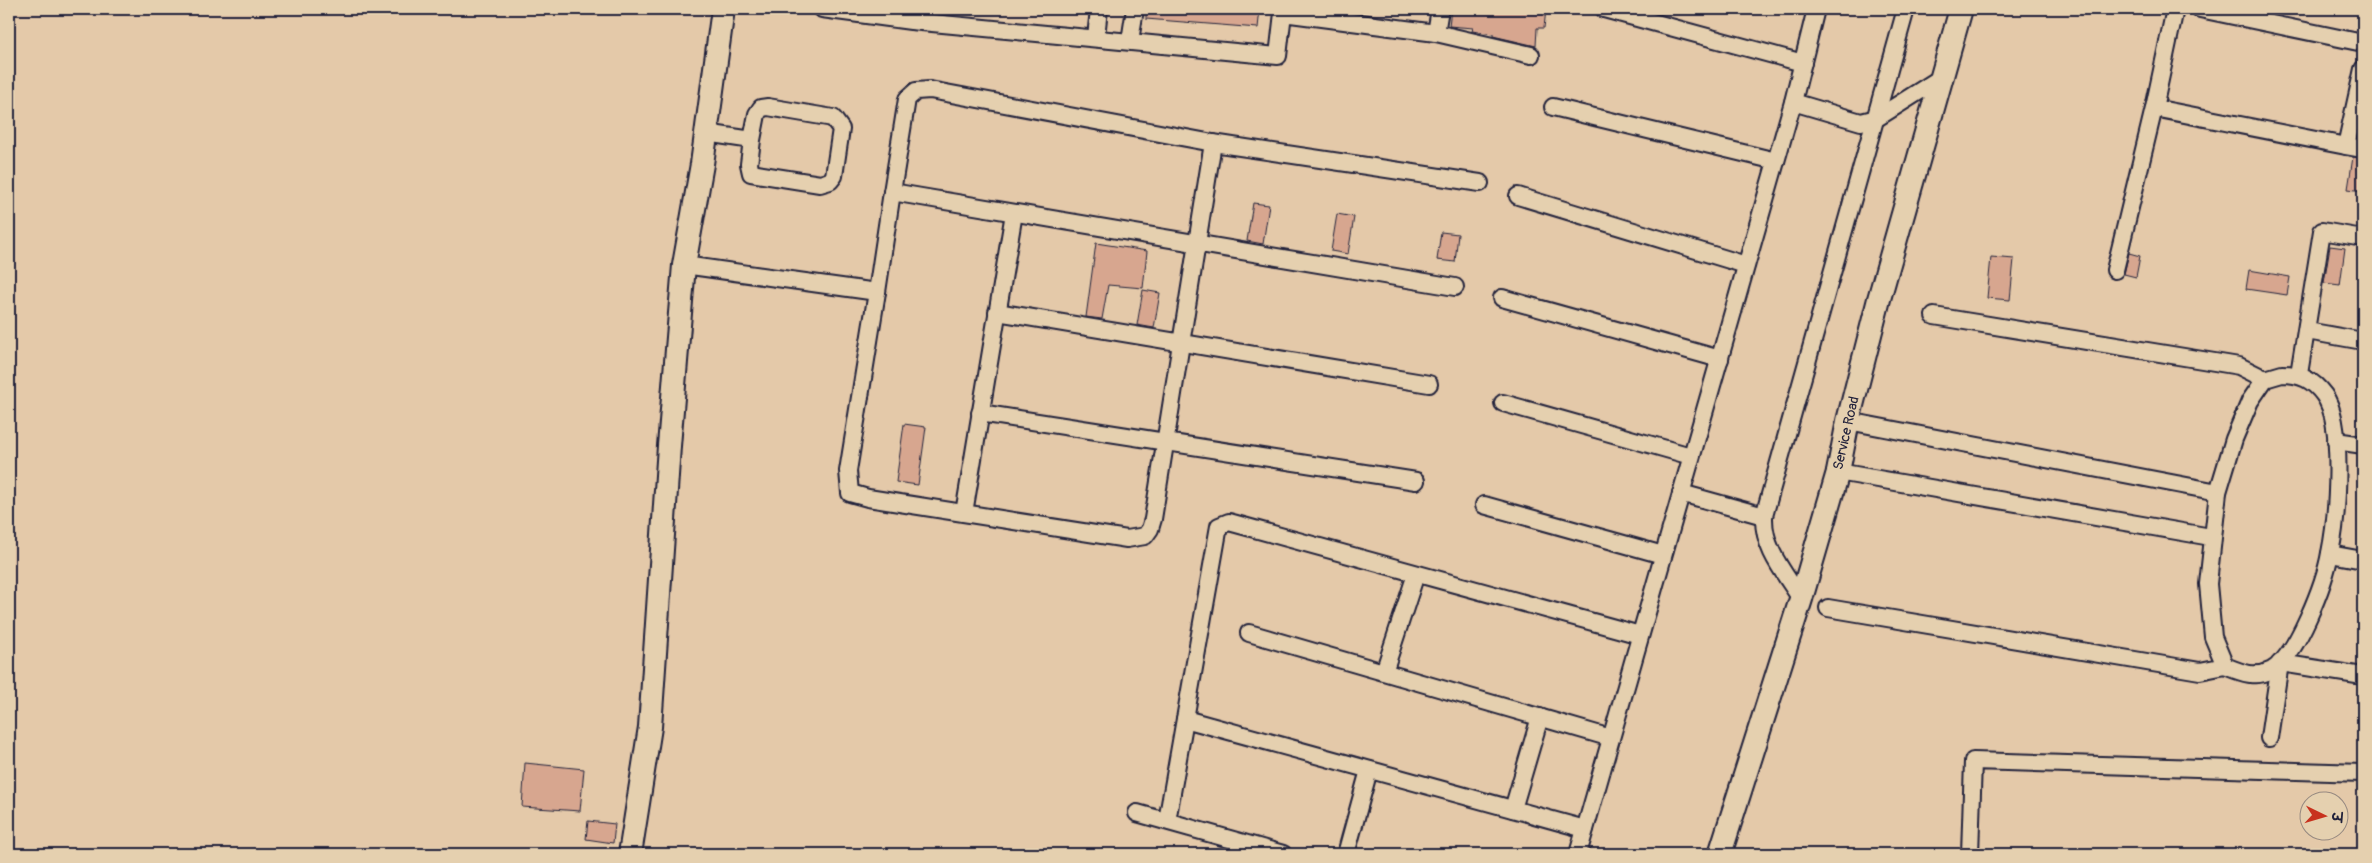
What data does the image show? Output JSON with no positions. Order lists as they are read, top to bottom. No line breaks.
{"streets":{"street":["Service Road"]},"north":"right"}
